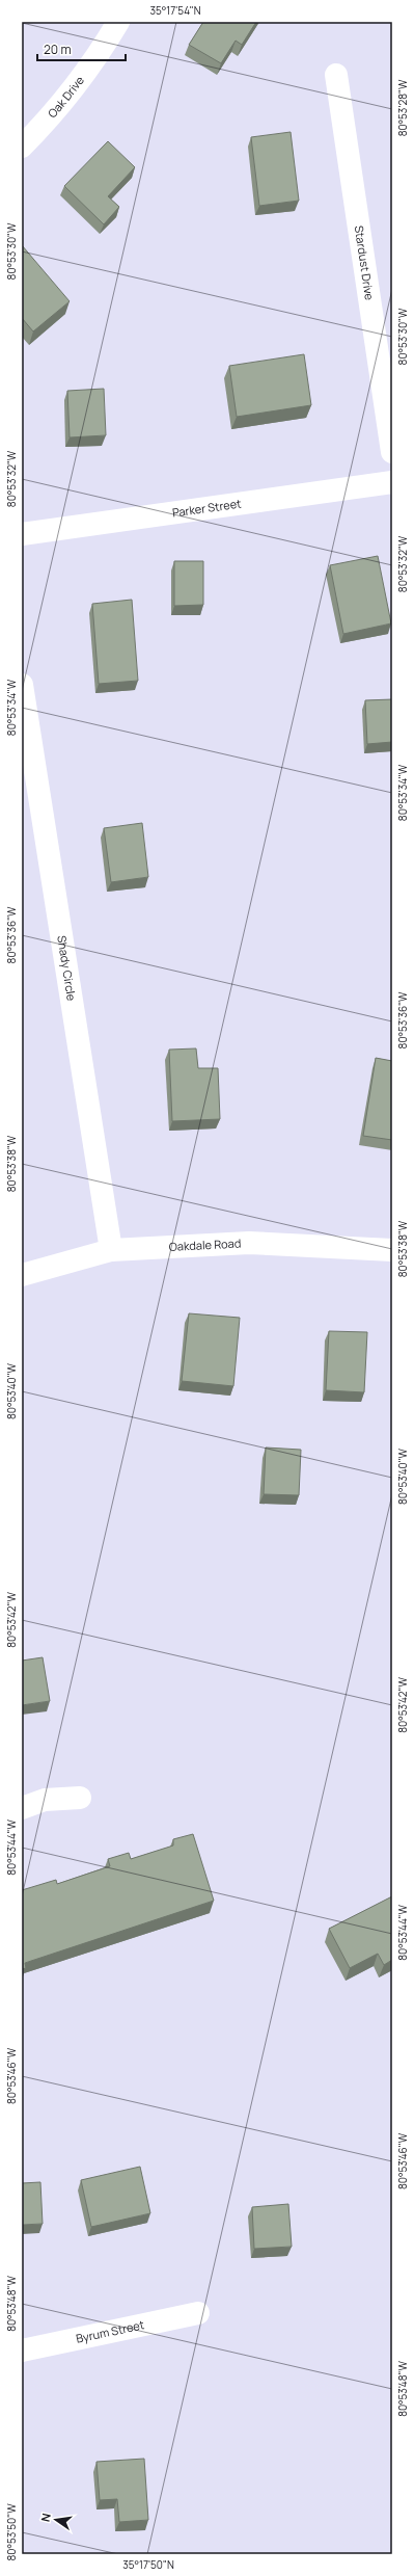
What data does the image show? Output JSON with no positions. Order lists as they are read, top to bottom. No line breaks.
{"streets":{"street":["Oak Drive","Stardust Drive","Parker Street","Shady Circle","Oakdale Road","Byrum Street"]},"crossings":[["Shady Circle","Oakdale Road"]],"scale_bar":"20 m","north":"left","coordinates":["35°17'54\"N","80°53'28\"W","80°53'30\"W","80°53'32\"W","80°53'34\"W","80°53'36\"W","80°53'38\"W","80°53'40\"W","80°53'42\"W","80°53'44\"W","80°53'46\"W","80°53'48\"W","80°53'50\"W","35°17'50\"N"]}
